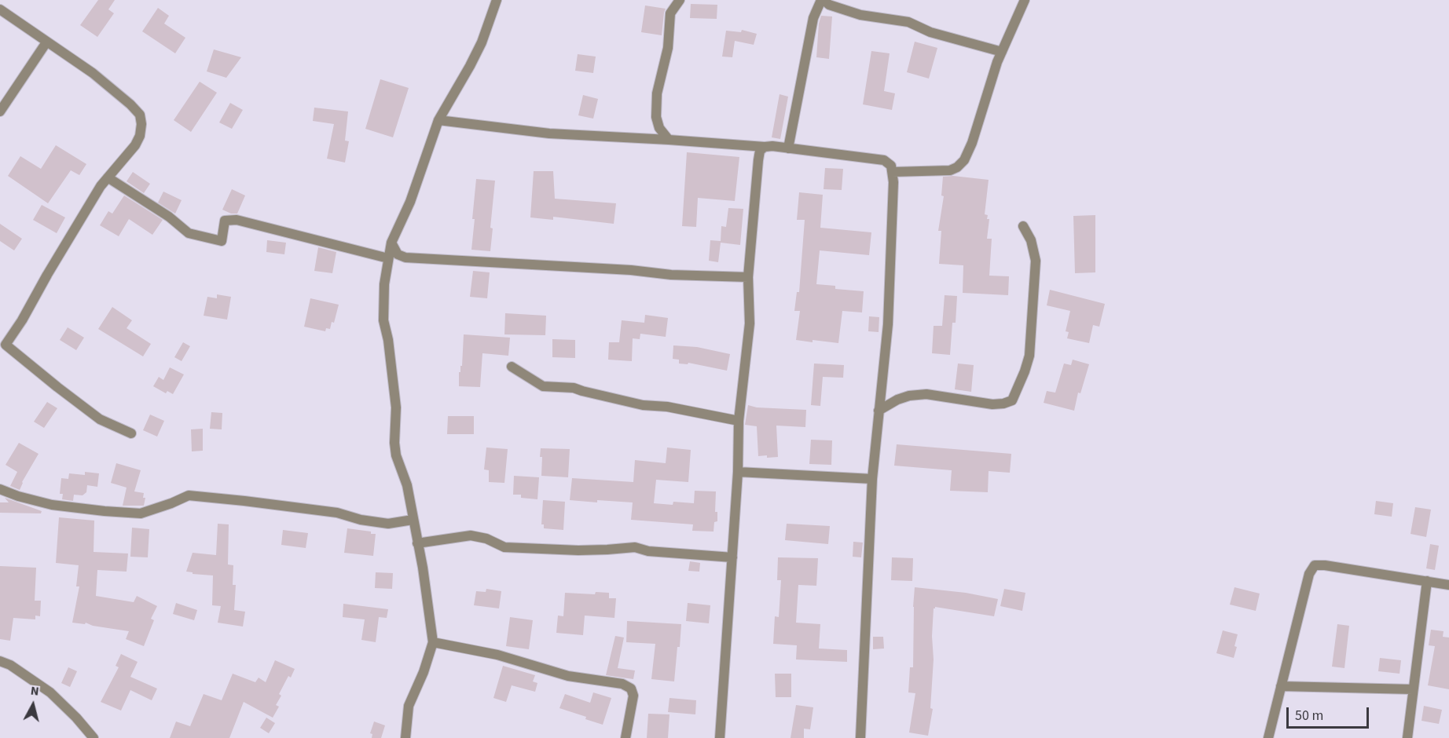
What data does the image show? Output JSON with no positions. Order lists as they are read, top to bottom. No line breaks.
{"scale_bar":"50 m","north":"top"}
